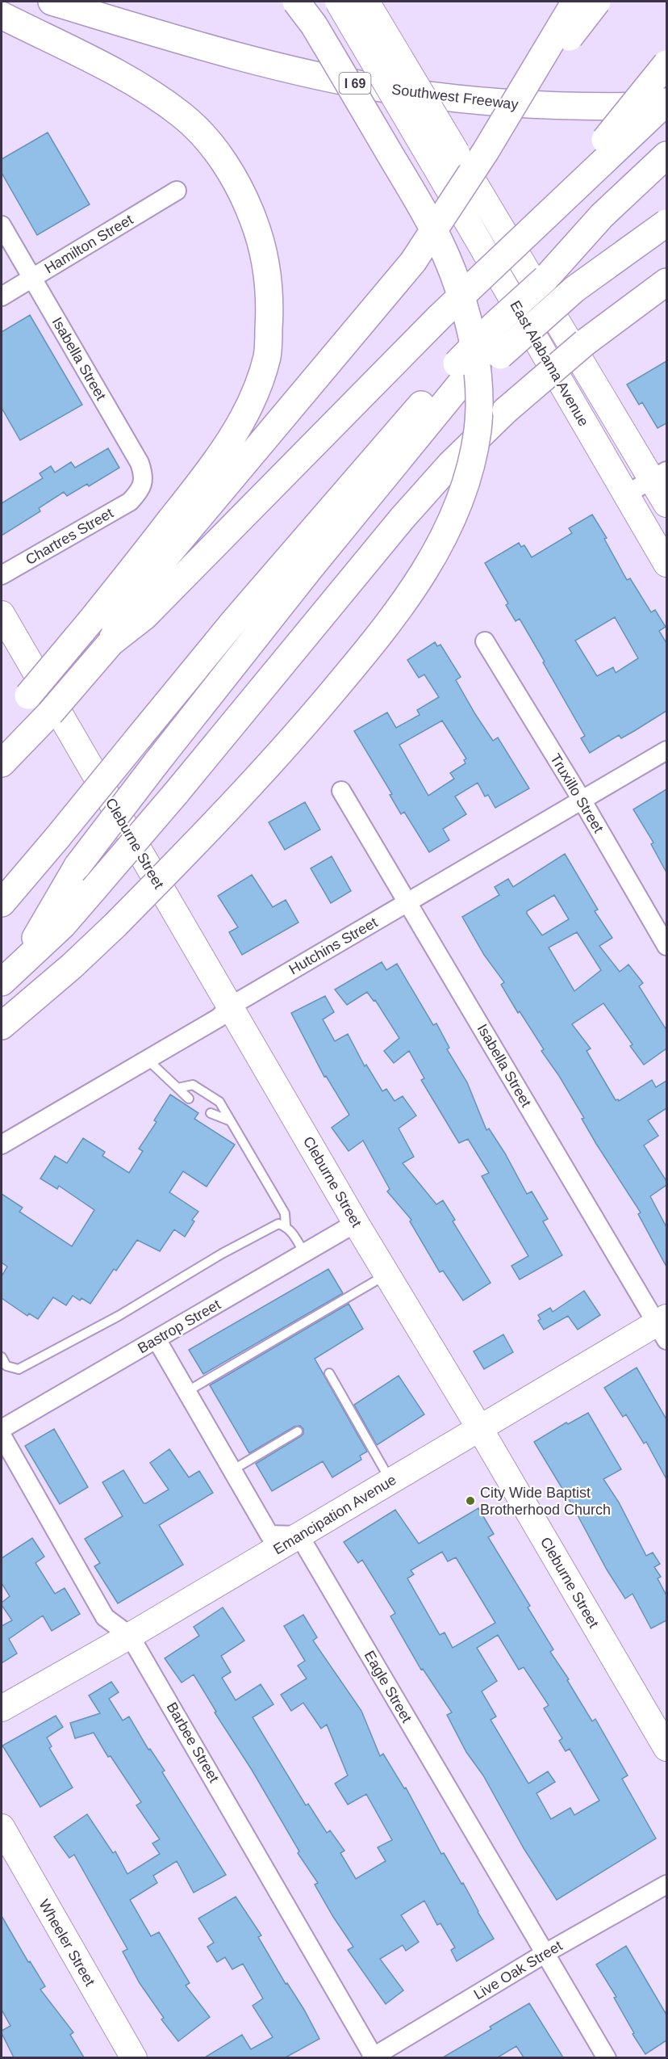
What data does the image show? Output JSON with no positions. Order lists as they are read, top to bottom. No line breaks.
{"streets":{"highway":["I 69","Southwest Freeway"],"main road":["East Alabama Avenue","Cleburne Street","Emancipation Avenue","Wheeler Street"],"street":["Hamilton Street","Isabella Street","Chartres Street","Truxillo Street","Hutchins Street","Bastrop Street","Eagle Street","Barbee Street","Live Oak Street"]},"crossings":[["Hamilton Street","Isabella Street"],["Isabella Street","Chartres Street"],["Isabella Street","Hutchins Street"],["Isabella Street","Emancipation Avenue"],["Truxillo Street","Hutchins Street"],["Cleburne Street","Hutchins Street"],["Cleburne Street","Bastrop Street"],["Cleburne Street","Emancipation Avenue"],["Emancipation Avenue","Eagle Street"],["Emancipation Avenue","Barbee Street"],["Eagle Street","Live Oak Street"],["Barbee Street","Live Oak Street"]],"places":["City Wide Baptist Brotherhood Church"]}
